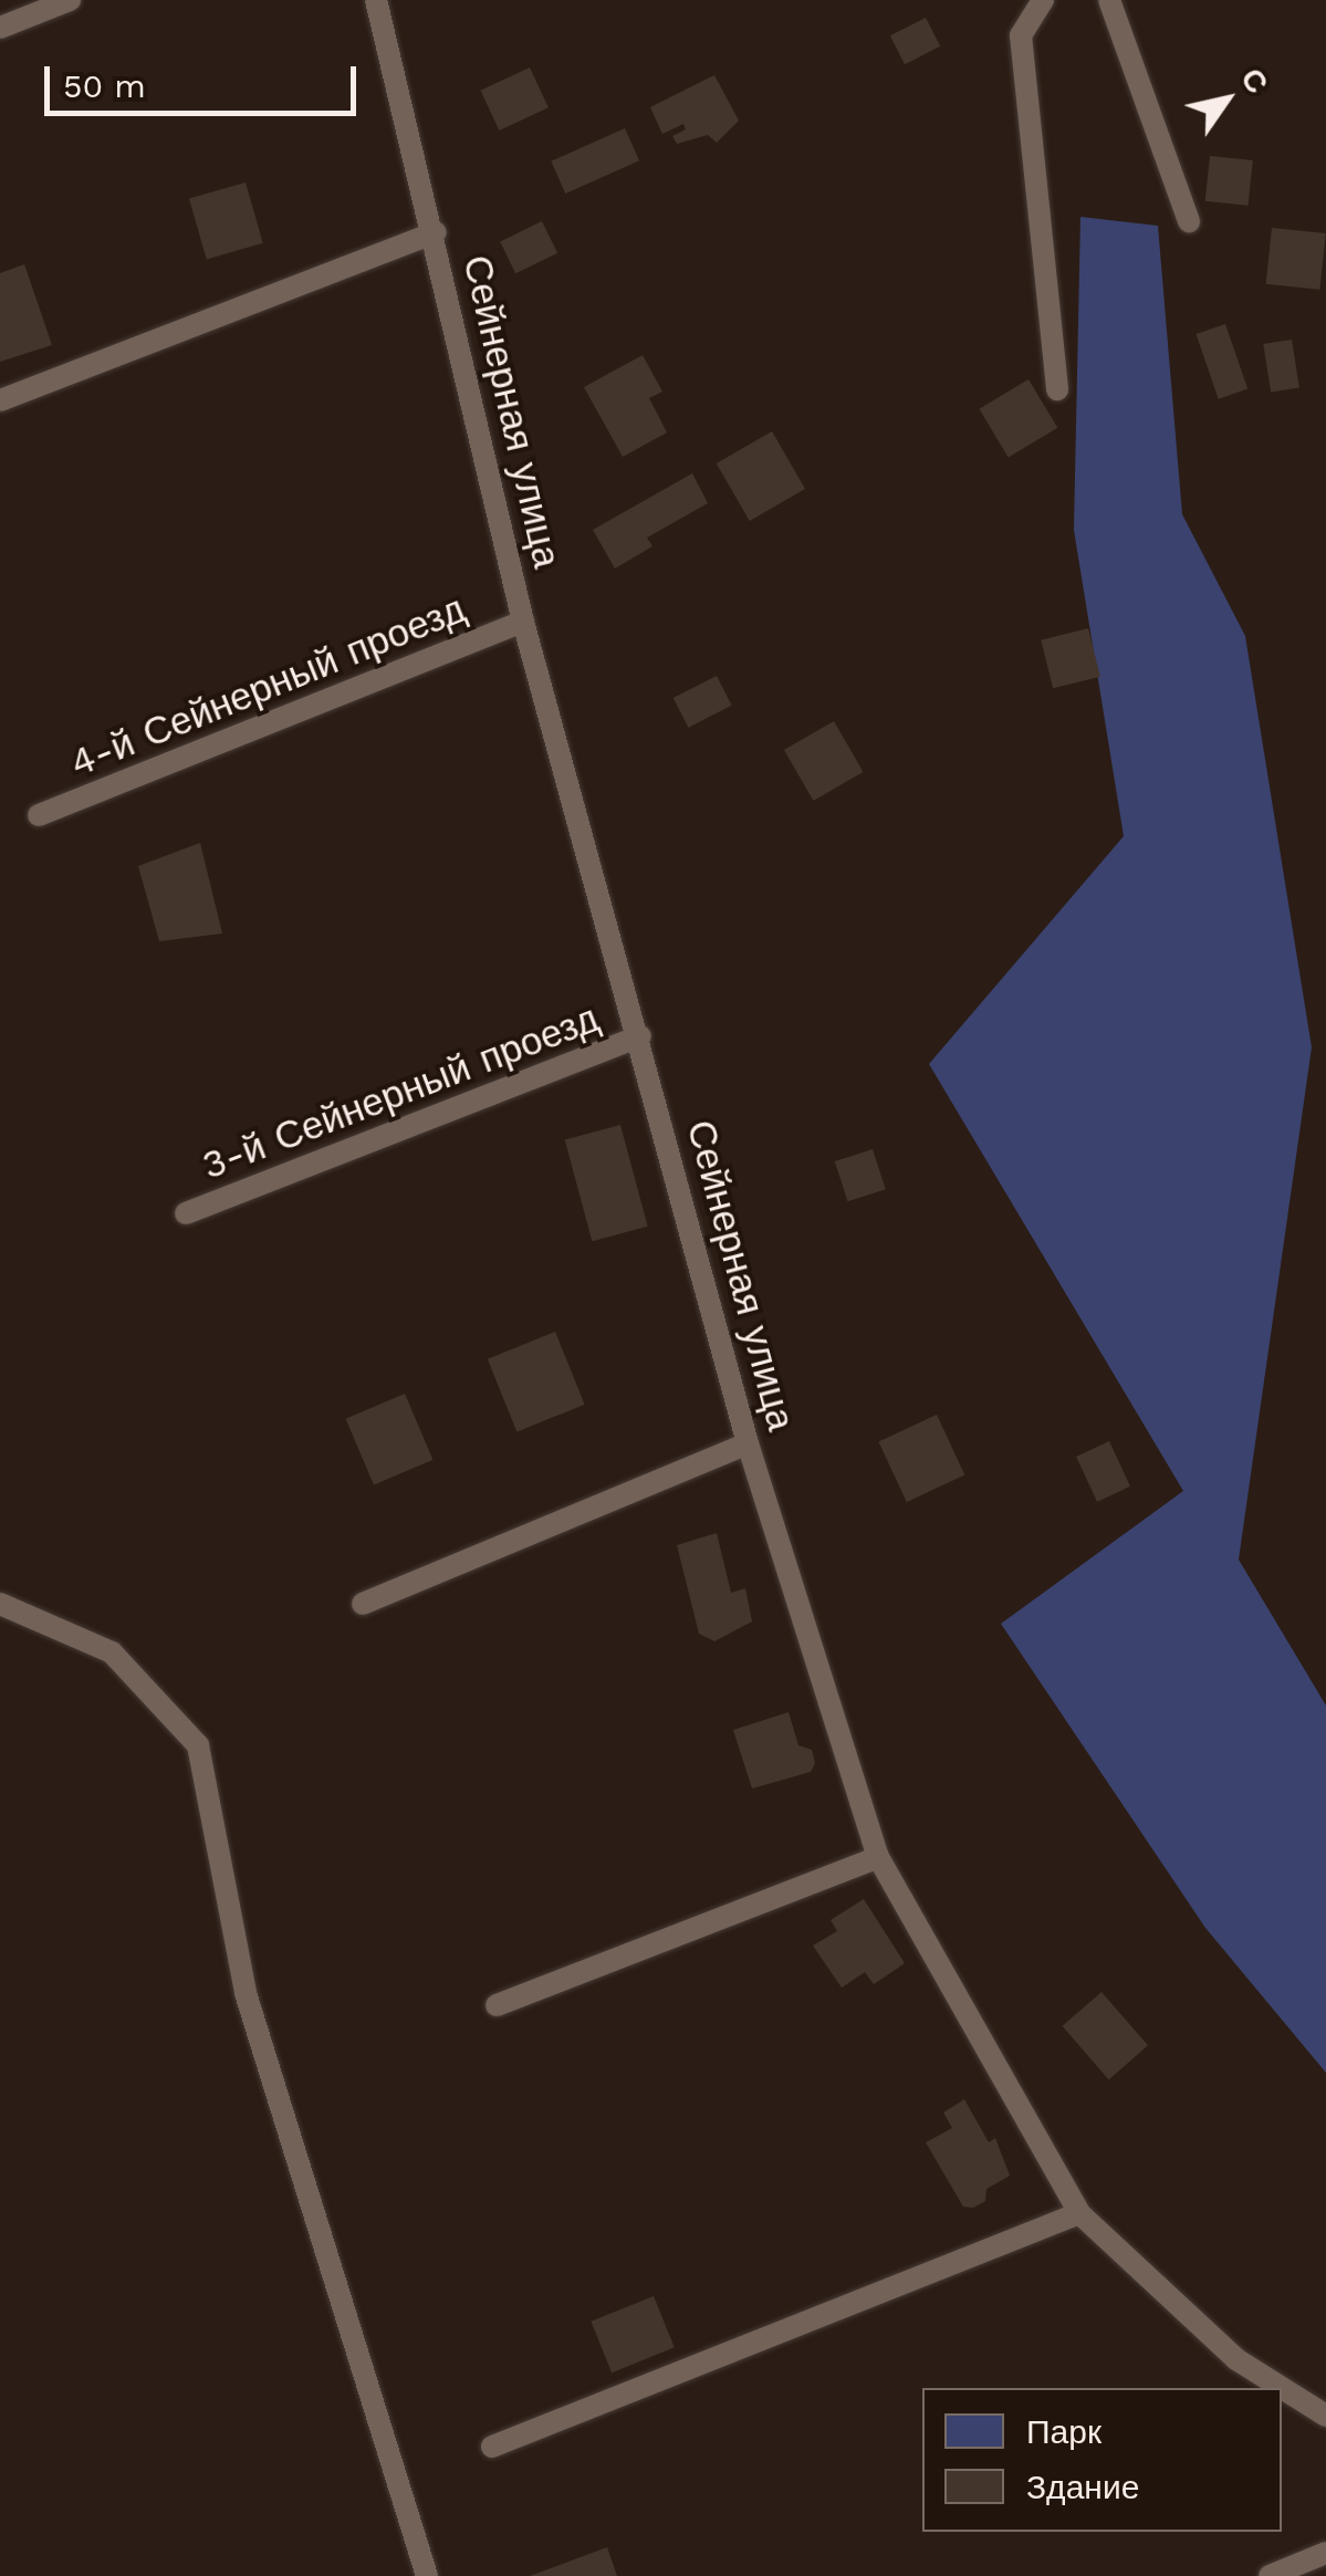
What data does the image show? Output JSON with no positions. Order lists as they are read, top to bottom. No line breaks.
{"streets":{"lane":["Сейнерная улица","4-й Сейнерный проезд","3-й Сейнерный проезд"]},"crossings":[["Сейнерная улица","4-й Сейнерный проезд"],["Сейнерная улица","3-й Сейнерный проезд"]],"legend":["Парк","Здание"],"scale_bar":"50 m","north":"top right"}
